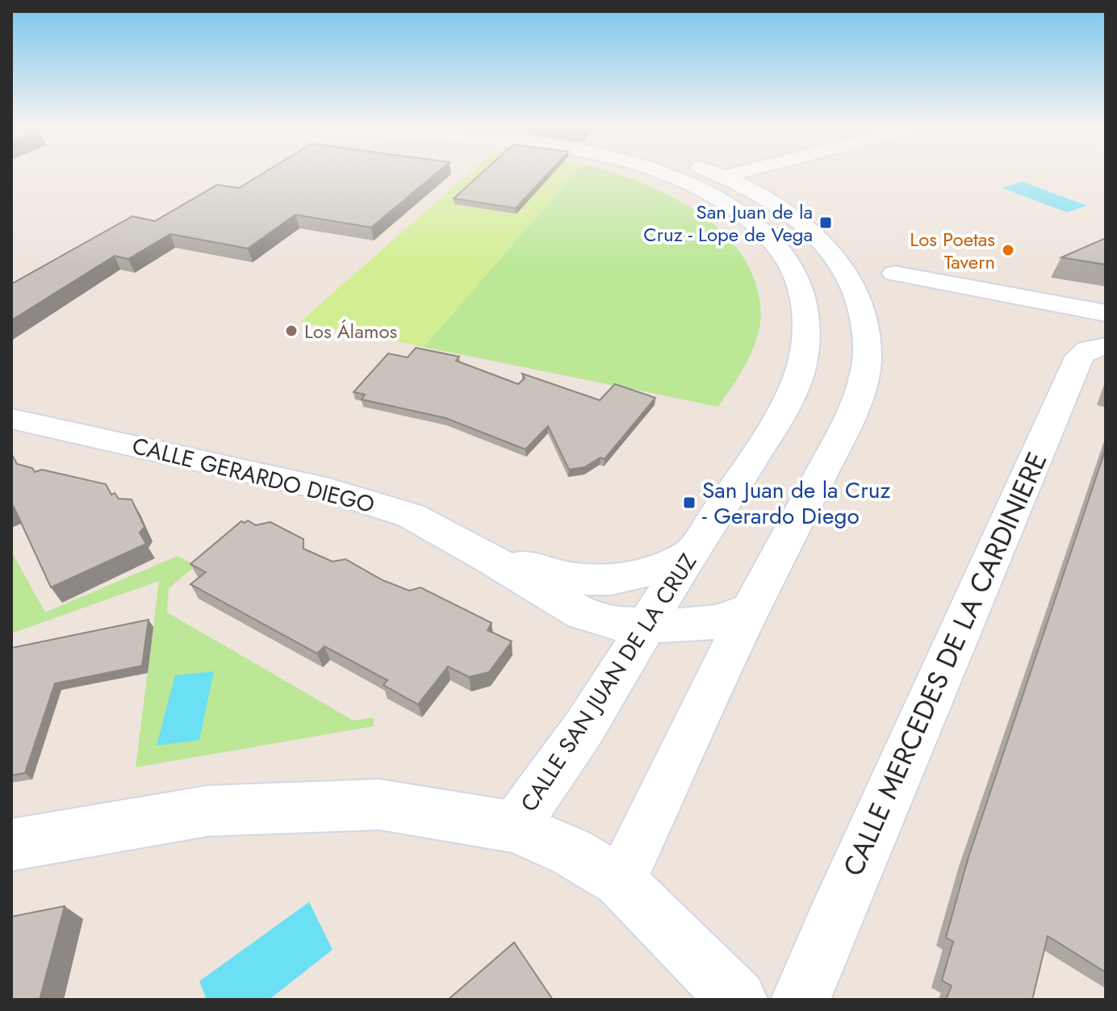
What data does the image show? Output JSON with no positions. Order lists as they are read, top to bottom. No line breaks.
{"streets":{"street":["CALLE GERARDO DIEGO","CALLE MERCEDES DE LA CARDINIERE","CALLE SAN JUAN DE LA CRUZ"]},"crossings":[["CALLE GERARDO DIEGO","CALLE SAN JUAN DE LA CRUZ"]],"places":{"transit":["San Juan de la Cruz - Lope de Vega","San Juan de la Cruz - Gerardo Diego"],"other":["Los Poetas Tavern","Los Álamos"]}}
